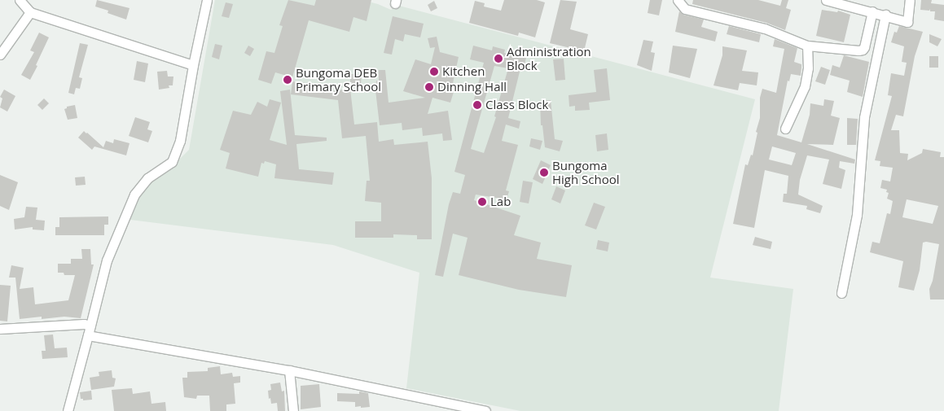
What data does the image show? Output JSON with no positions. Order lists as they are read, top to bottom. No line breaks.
{"places":["Administration Block","Kitchen","Bungoma DEB Primary School","Dinning Hall","Class Block","Bungoma High School","Lab"]}
